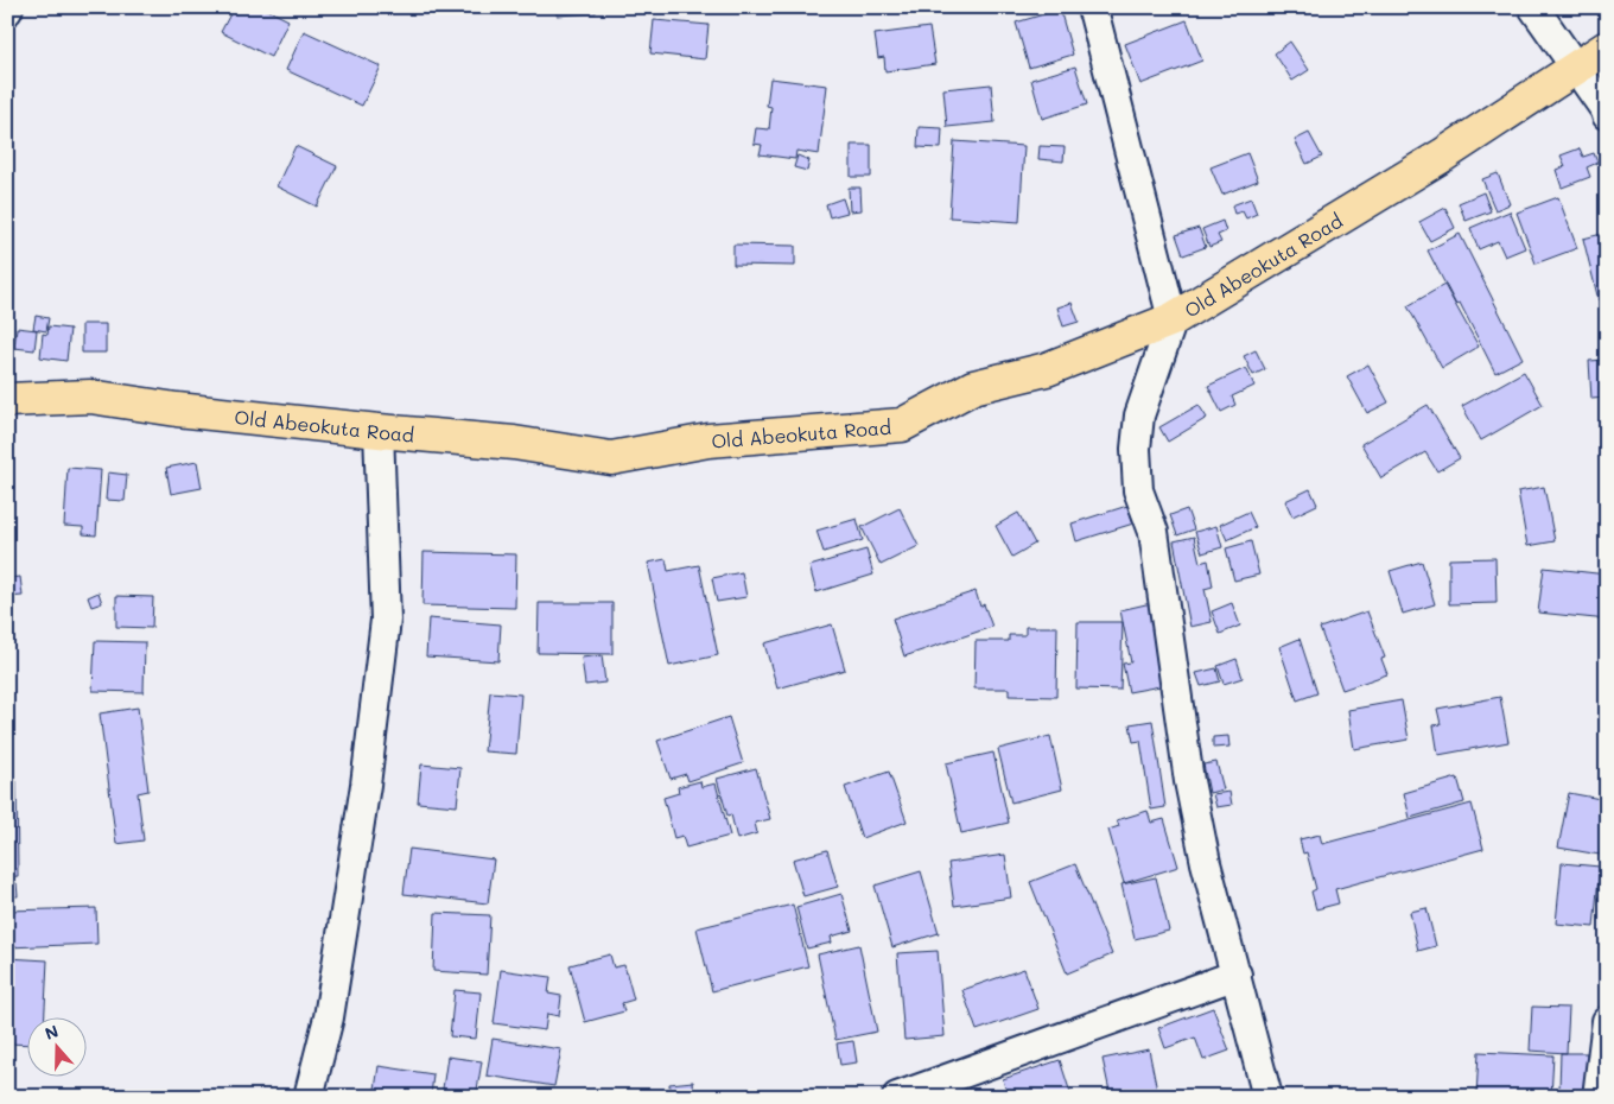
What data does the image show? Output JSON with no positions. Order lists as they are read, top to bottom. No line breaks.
{"streets":{"highway":["Old Abeokuta Road"]},"north":"top"}
